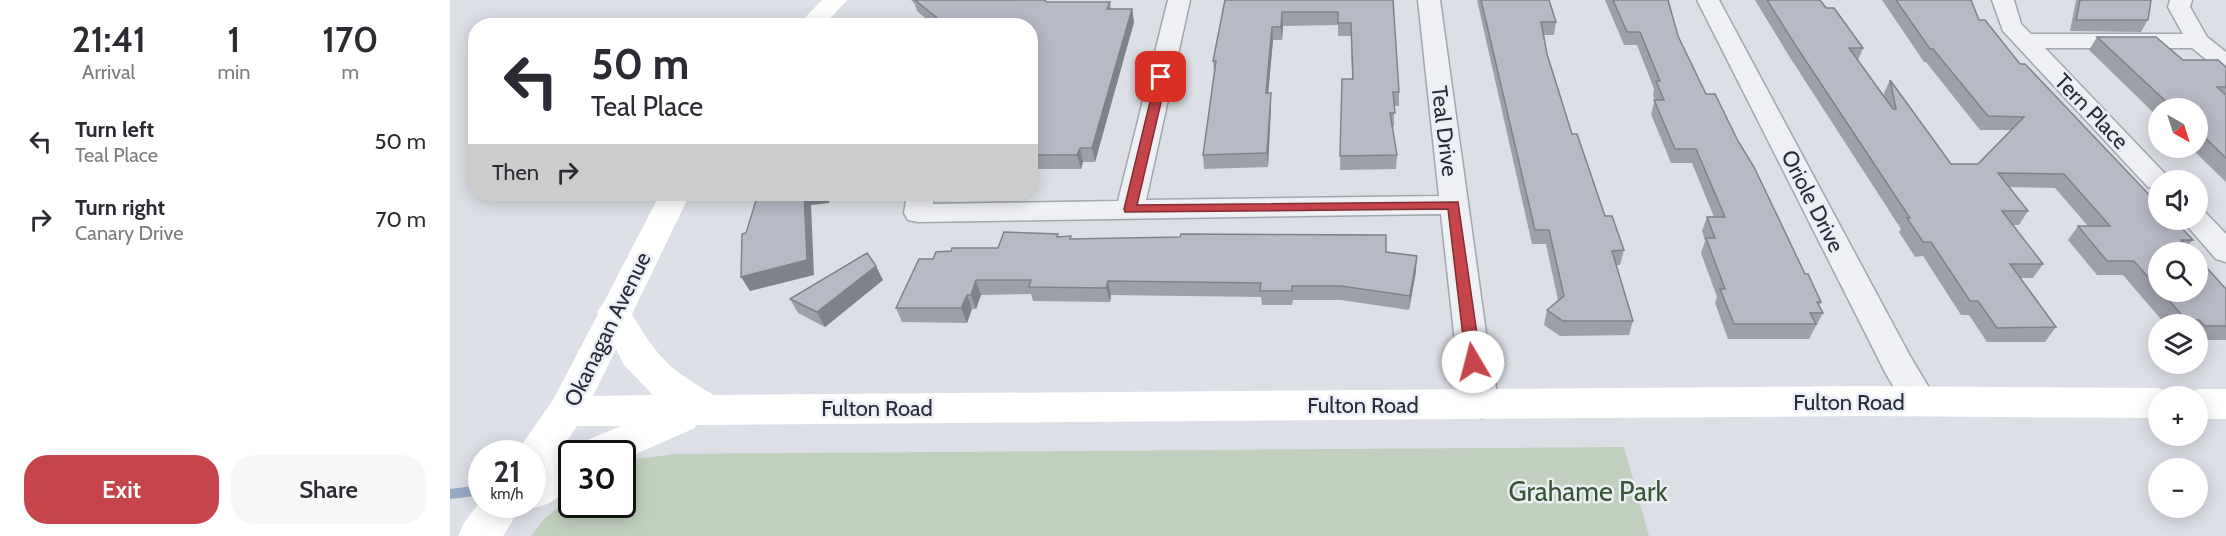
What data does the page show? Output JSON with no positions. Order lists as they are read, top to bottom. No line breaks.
{"streets":{"street":["Tern Place","Teal Drive","Oriole Drive","Okanagan Avenue","Fulton Road"]},"crossings":[["Teal Drive","Fulton Road"],["Oriole Drive","Fulton Road"],["Okanagan Avenue","Fulton Road"]],"parks":["Grahame Park"],"north":"bottom right","page":{"eta":["21:41","Arrival","1","min","170","m"],"turn":["50 m","Teal Place"],"map_buttons":["+","−"],"list":[{"name":"Turn left","note":"Teal Place","value":"50 m"},{"name":"Turn right","note":"Canary Drive","value":"70 m"}],"then":"Then","speed":"21 km/h","limit":"30","buttons":["Exit","Share"]}}
